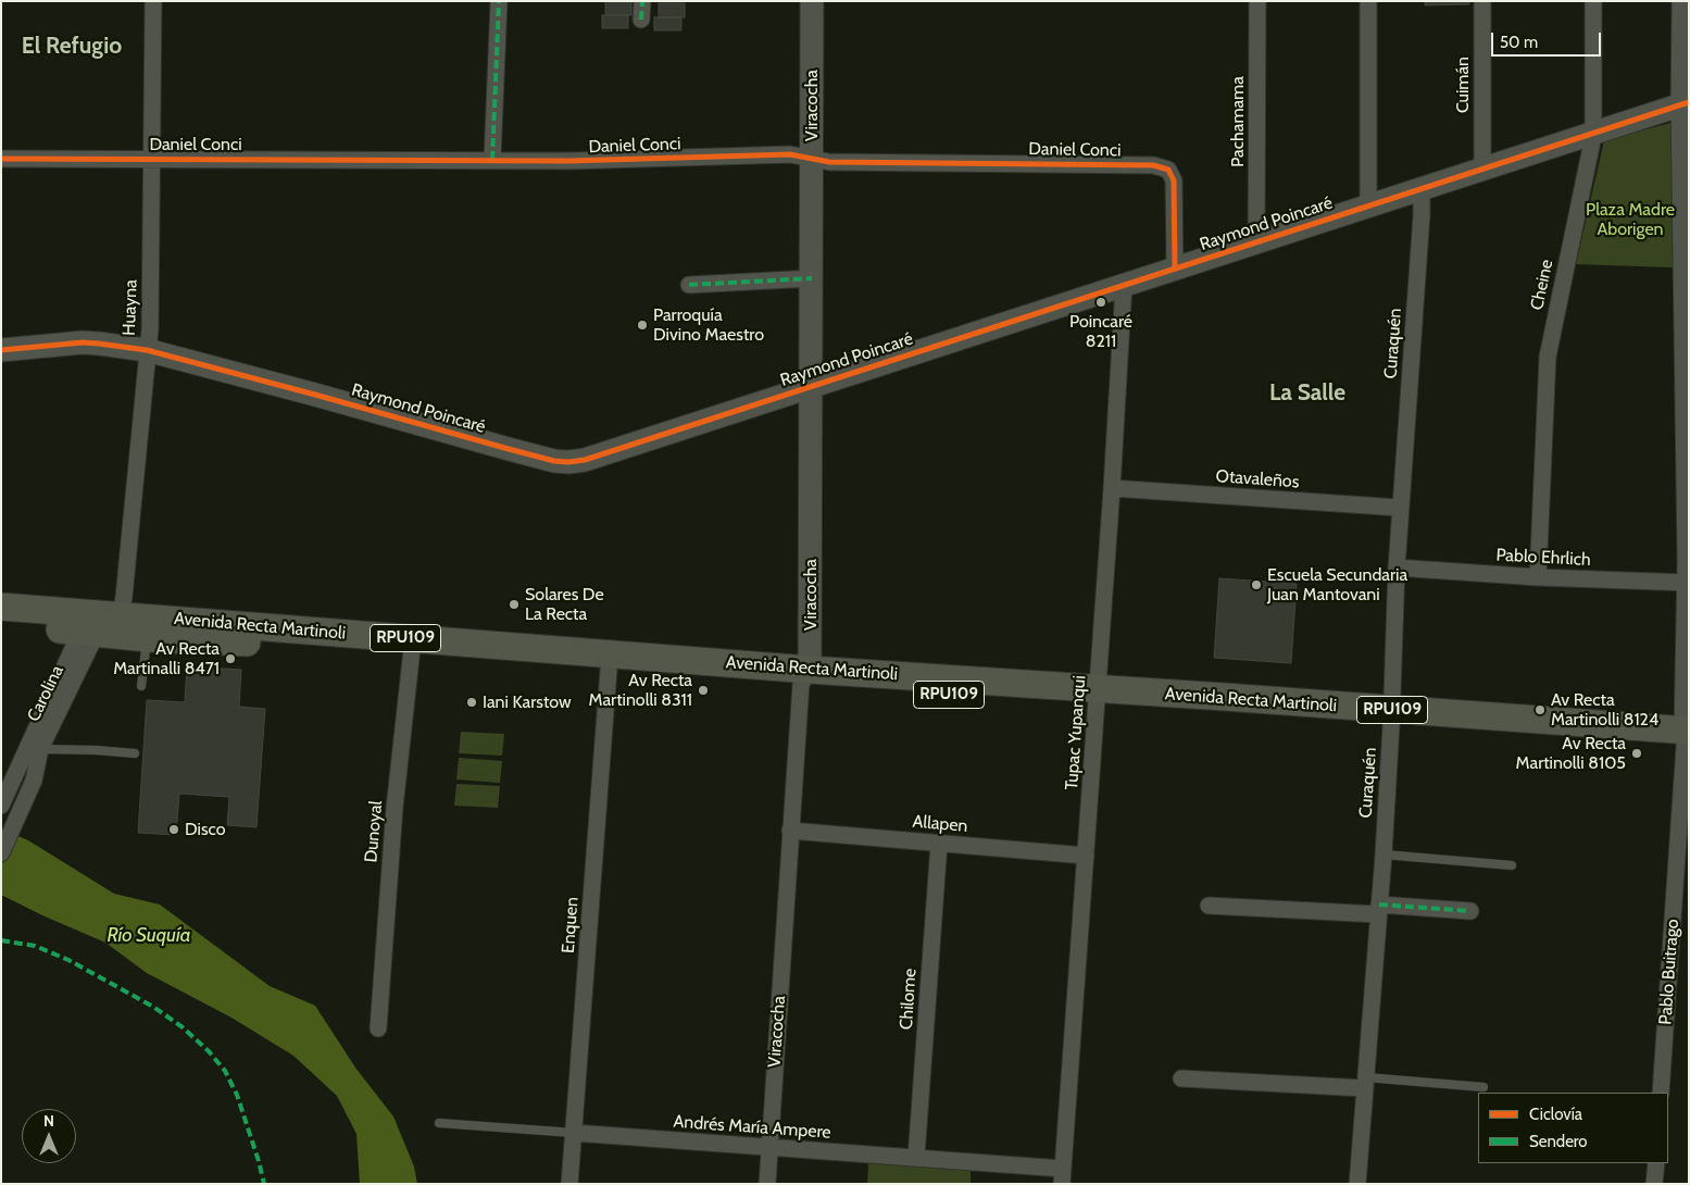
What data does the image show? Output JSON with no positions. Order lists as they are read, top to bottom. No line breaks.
{"streets":{"main road":["Avenida Recta Martinoli","RPU109"],"street":["Cuimán","Viracocha","Pachamama","Daniel Conci","Raymond Poincaré","Cheine","Huayna","Curaquén","Otavaleños","Pablo Ehrlich","Carolina","Tupac Yupanqui","Allapen","Dunoyal","Enquen","Pablo Buitrago","Chilome","Andrés María Ampere"]},"crossings":[["Cuimán","Raymond Poincaré"],["Viracocha","Daniel Conci"],["Viracocha","Raymond Poincaré"],["Viracocha","Avenida Recta Martinoli"],["Viracocha","Allapen"],["Viracocha","Andrés María Ampere"],["Pachamama","Raymond Poincaré"],["Daniel Conci","Raymond Poincaré"],["Daniel Conci","Huayna"],["Raymond Poincaré","Cheine"],["Raymond Poincaré","Huayna"],["Raymond Poincaré","Curaquén"],["Raymond Poincaré","Tupac Yupanqui"],["Raymond Poincaré","Pablo Buitrago"],["Cheine","Pablo Ehrlich"],["Huayna","Avenida Recta Martinoli"],["Huayna","Carolina"],["Curaquén","Otavaleños"],["Curaquén","Pablo Ehrlich"],["Curaquén","Avenida Recta Martinoli"],["Otavaleños","Tupac Yupanqui"],["Pablo Ehrlich","Pablo Buitrago"],["Avenida Recta Martinoli","Carolina"],["Avenida Recta Martinoli","Tupac Yupanqui"],["Avenida Recta Martinoli","Dunoyal"],["Avenida Recta Martinoli","Enquen"],["Avenida Recta Martinoli","Pablo Buitrago"],["Tupac Yupanqui","Allapen"],["Tupac Yupanqui","Andrés María Ampere"],["Allapen","Chilome"],["Enquen","Andrés María Ampere"],["Chilome","Andrés María Ampere"]],"districts":["El Refugio","La Salle"],"water":["Río Suquía"],"parks":["Plaza Madre Aborigen"],"places":["Poincaré 8211","Parroquía Divino Maestro","Escuela Secundaria Juan Mantovani","Solares De La Recta","Av Recta Martinalli 8471","Av Recta Martinolli 8311","Iani Karstow","Av Recta Martinolli 8124","Av Recta Martinolli 8105","Disco"],"legend":["Ciclovía","Sendero"],"scale_bar":"50 m","north":"top"}
